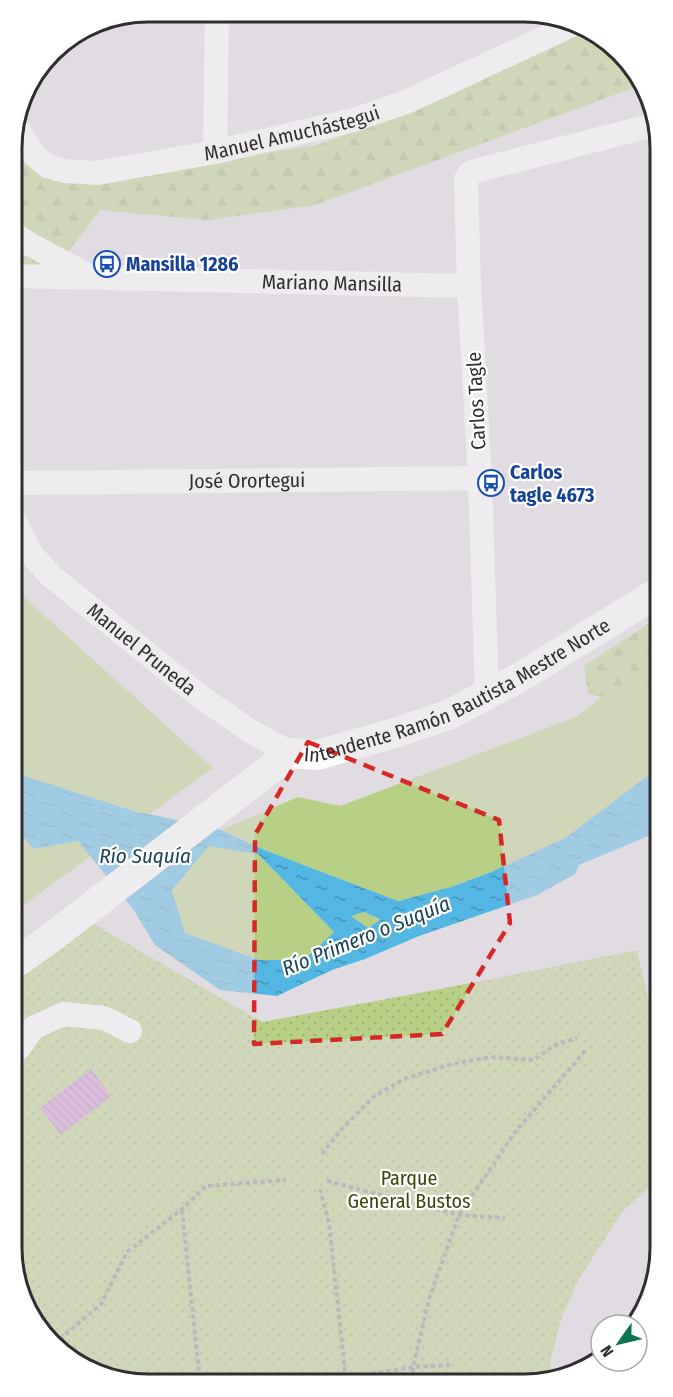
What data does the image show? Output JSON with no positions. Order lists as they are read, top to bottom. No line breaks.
{"streets":{"main road":["Intendente Ramón Bautista Mestre Norte"],"street":["Manuel Amuchástegui","Mariano Mansilla","Carlos Tagle","José Orortegui","Manuel Pruneda"]},"crossings":[["Mariano Mansilla","Carlos Tagle"],["Carlos Tagle","José Orortegui"],["Carlos Tagle","Intendente Ramón Bautista Mestre Norte"],["Manuel Pruneda","Intendente Ramón Bautista Mestre Norte"]],"water":["Río Suquía","Río Primero o Suquía"],"parks":["Parque General Bustos"],"places":{"bus stop":["Mansilla 1286","Carlos tagle 4673"]},"north":"bottom left"}
